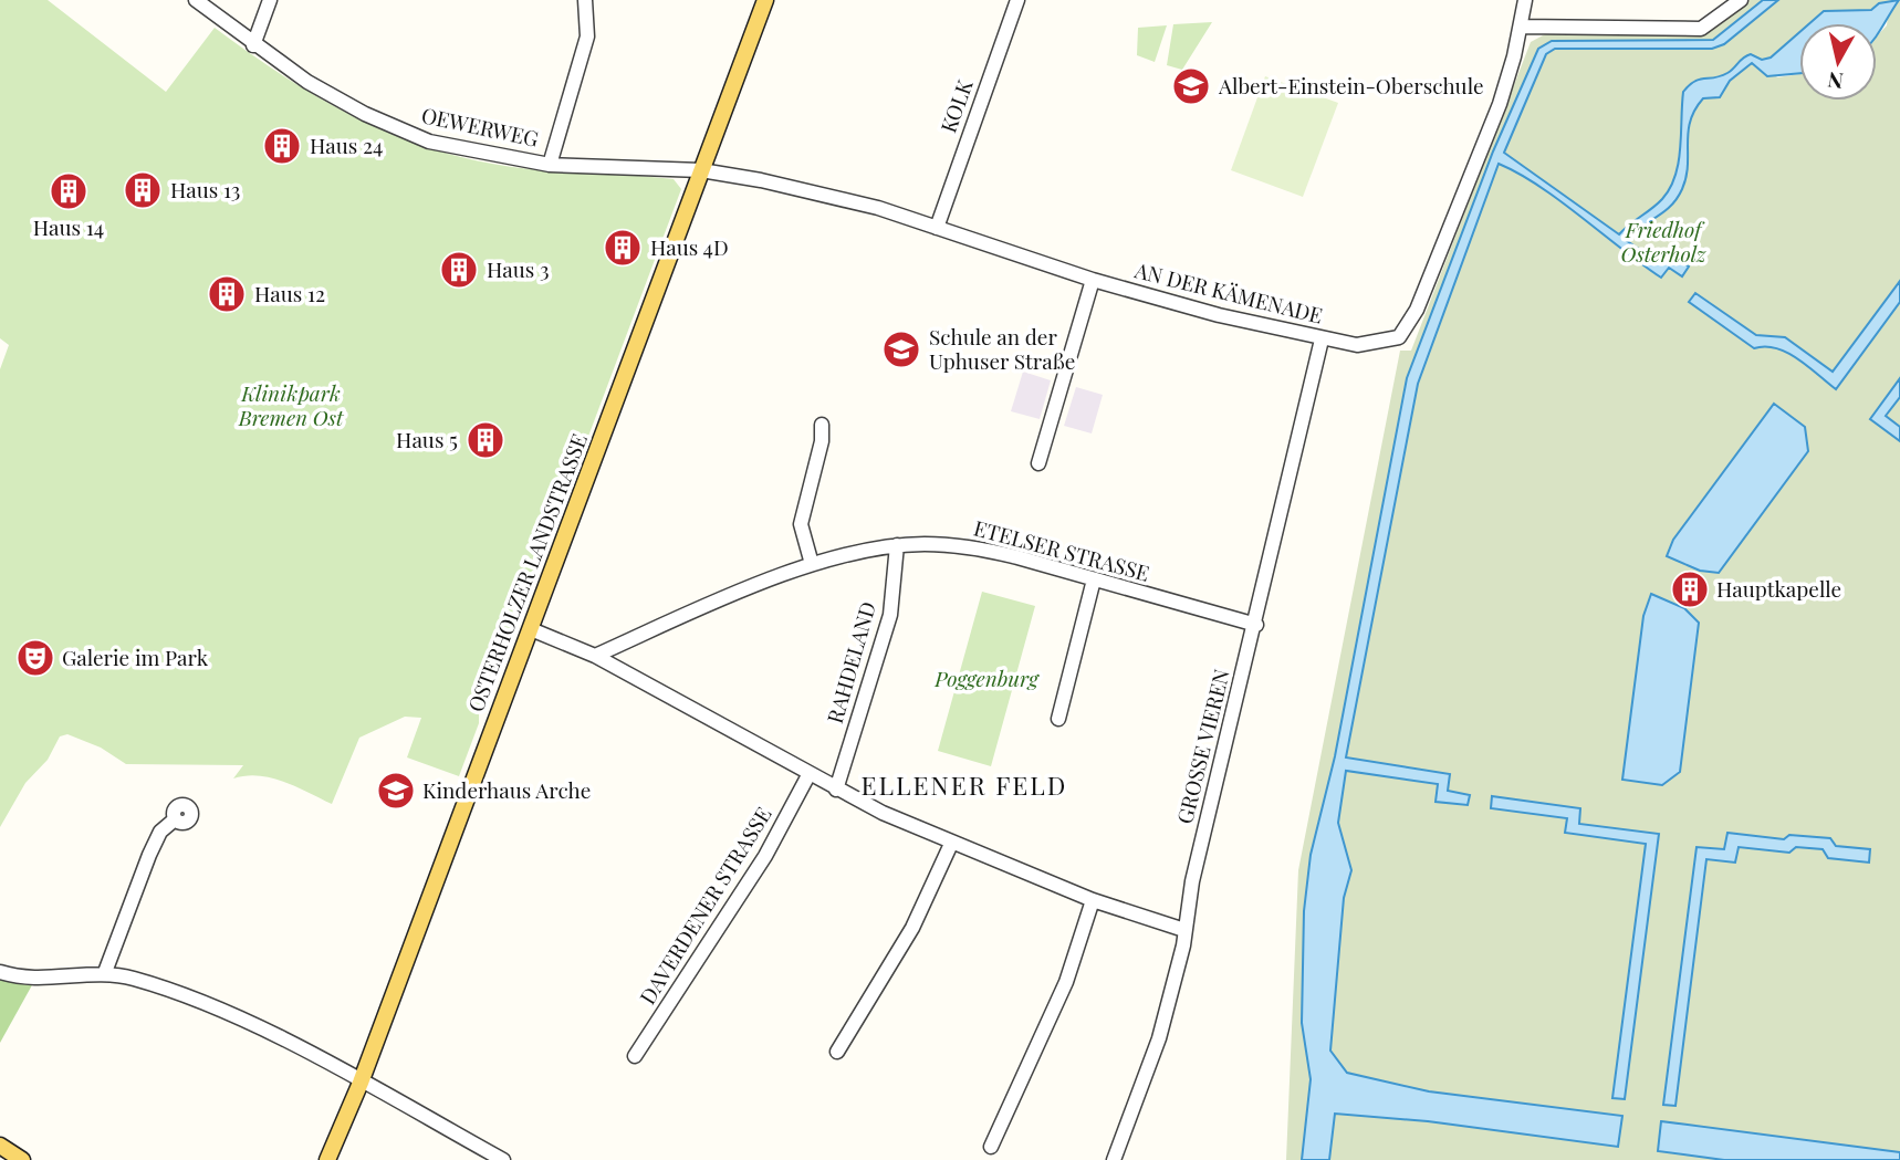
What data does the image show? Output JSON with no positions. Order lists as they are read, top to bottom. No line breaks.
{"streets":{"main road":["OSTERHOLZER LANDSTRASSE"],"street":["KOLK","OEWERWEG","AN DER KÄMENADE","ETELSER STRASSE","RAHDELAND","GROSSE VIEREN","DAVERDENER STRASSE"]},"crossings":[["KOLK","AN DER KÄMENADE"],["OEWERWEG","AN DER KÄMENADE"],["OEWERWEG","OSTERHOLZER LANDSTRASSE"],["AN DER KÄMENADE","OSTERHOLZER LANDSTRASSE"],["AN DER KÄMENADE","GROSSE VIEREN"],["ETELSER STRASSE","RAHDELAND"],["ETELSER STRASSE","GROSSE VIEREN"]],"districts":["ELLENER FELD"],"parks":["Friedhof Osterholz","Klinikpark Bremen Ost","Poggenburg"],"places":{"school or university":["Albert-Einstein-Oberschule","Schule an der Uphuser Straße","Kinderhaus Arche"],"building":["Haus 24","Haus 13","Haus 14","Haus 4D","Haus 3","Haus 12","Haus 5","Hauptkapelle"],"theatre":["Galerie im Park"]},"north":"bottom"}
